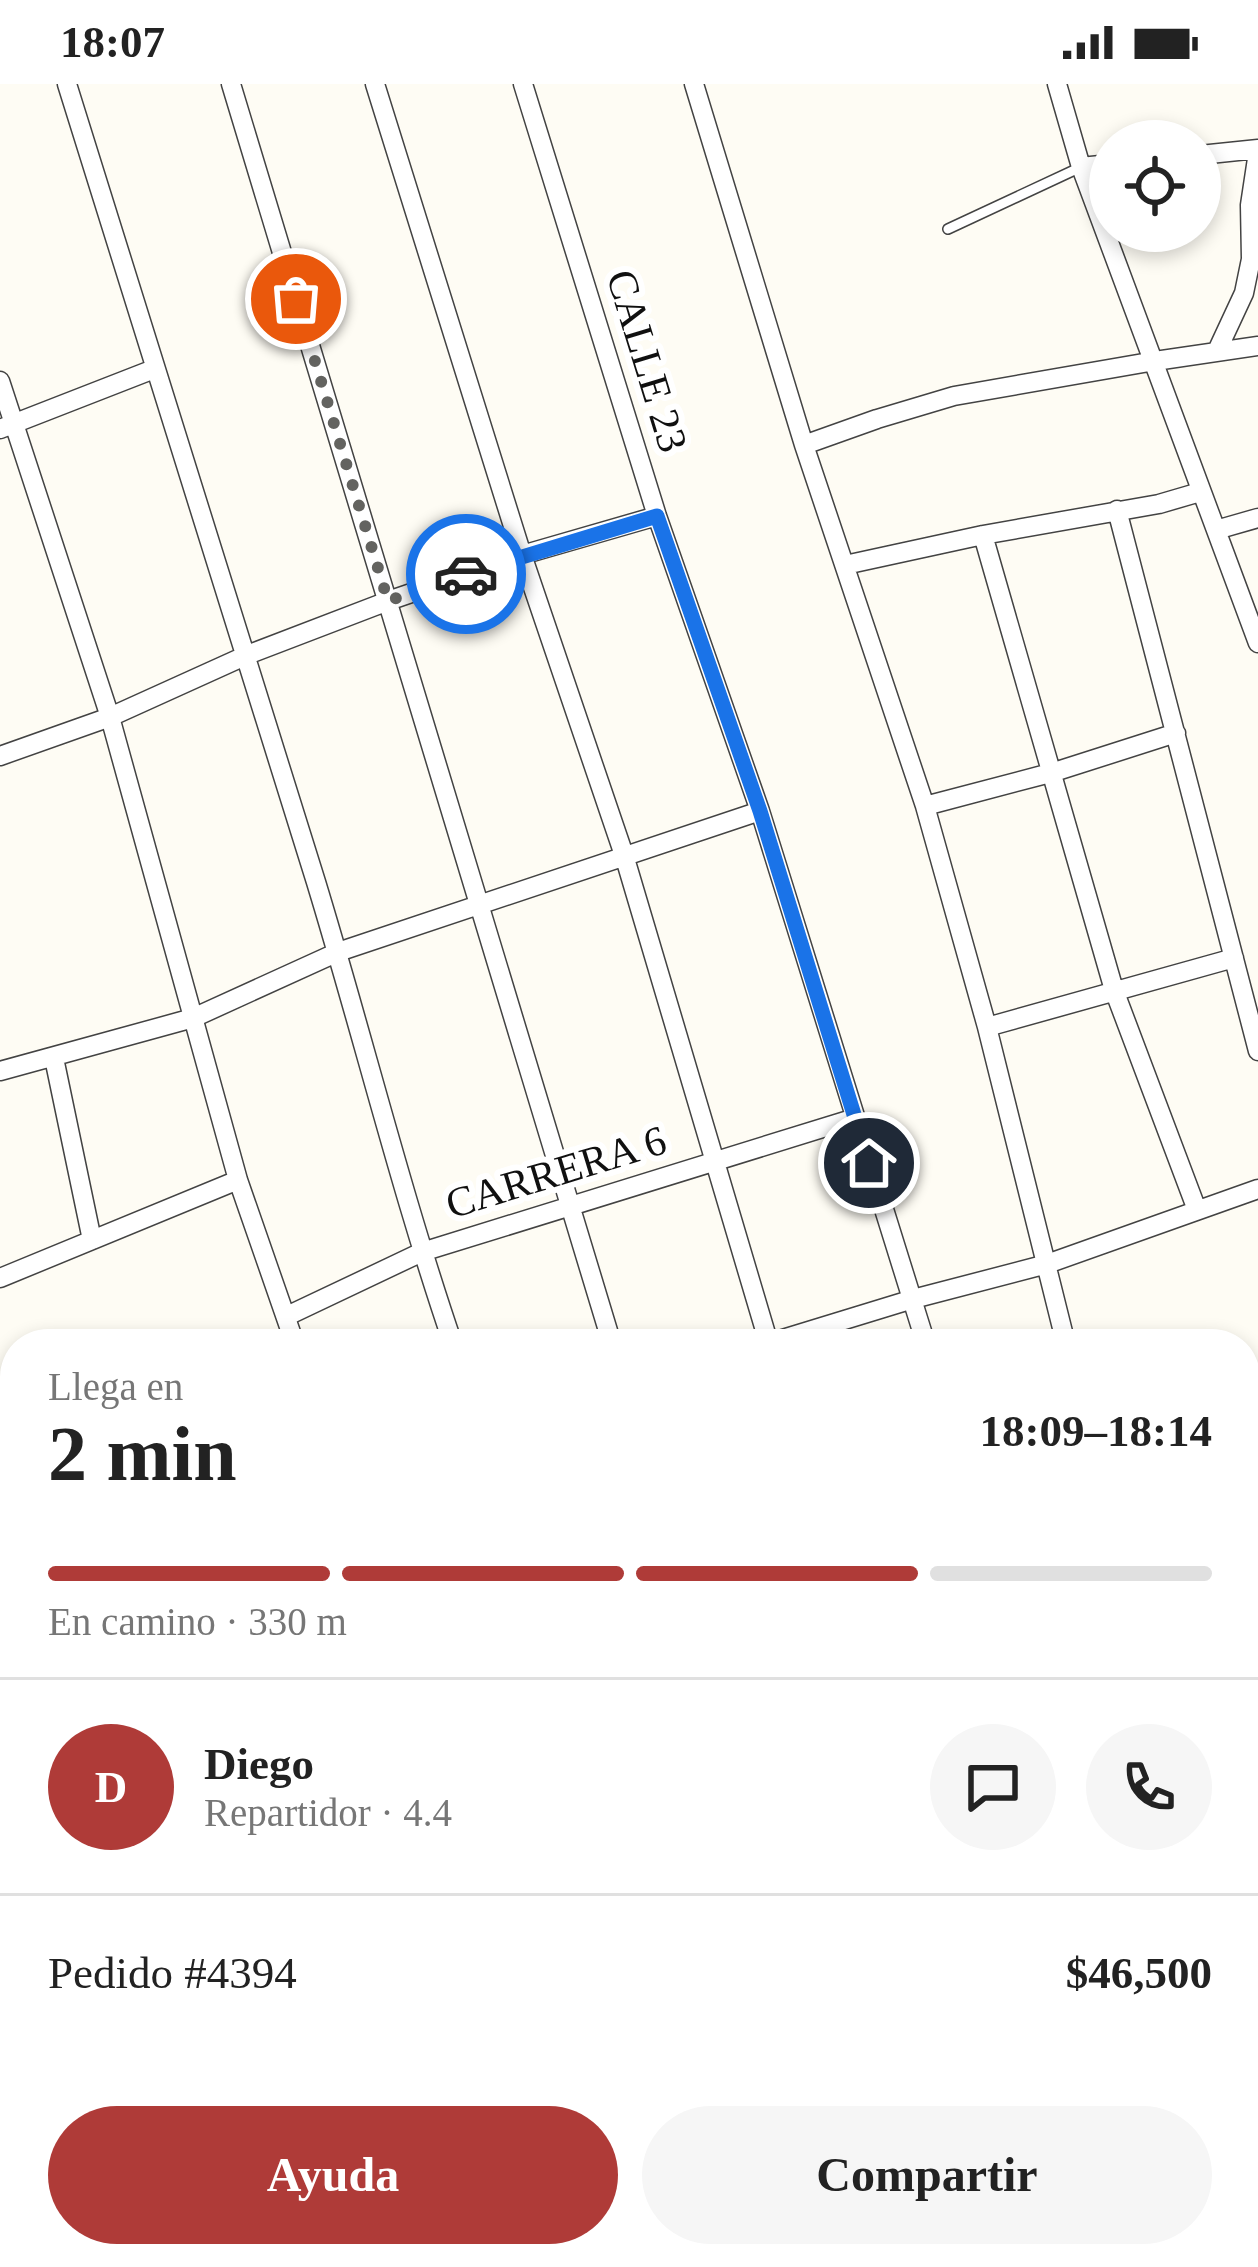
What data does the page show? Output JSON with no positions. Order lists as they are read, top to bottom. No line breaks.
{"streets":{"street":["CALLE 23","CARRERA 6"]},"crossings":[["CALLE 23","CARRERA 6"]],"page":{"status":"18:07","heading":["2 min","Llega en","18:09–18:14"],"panel":["Diego","Repartidor · 4.4","Pedido #4394","$46,500"],"bar":"En camino · 330 m","round":"D","buttons":["Ayuda","Compartir"]}}
